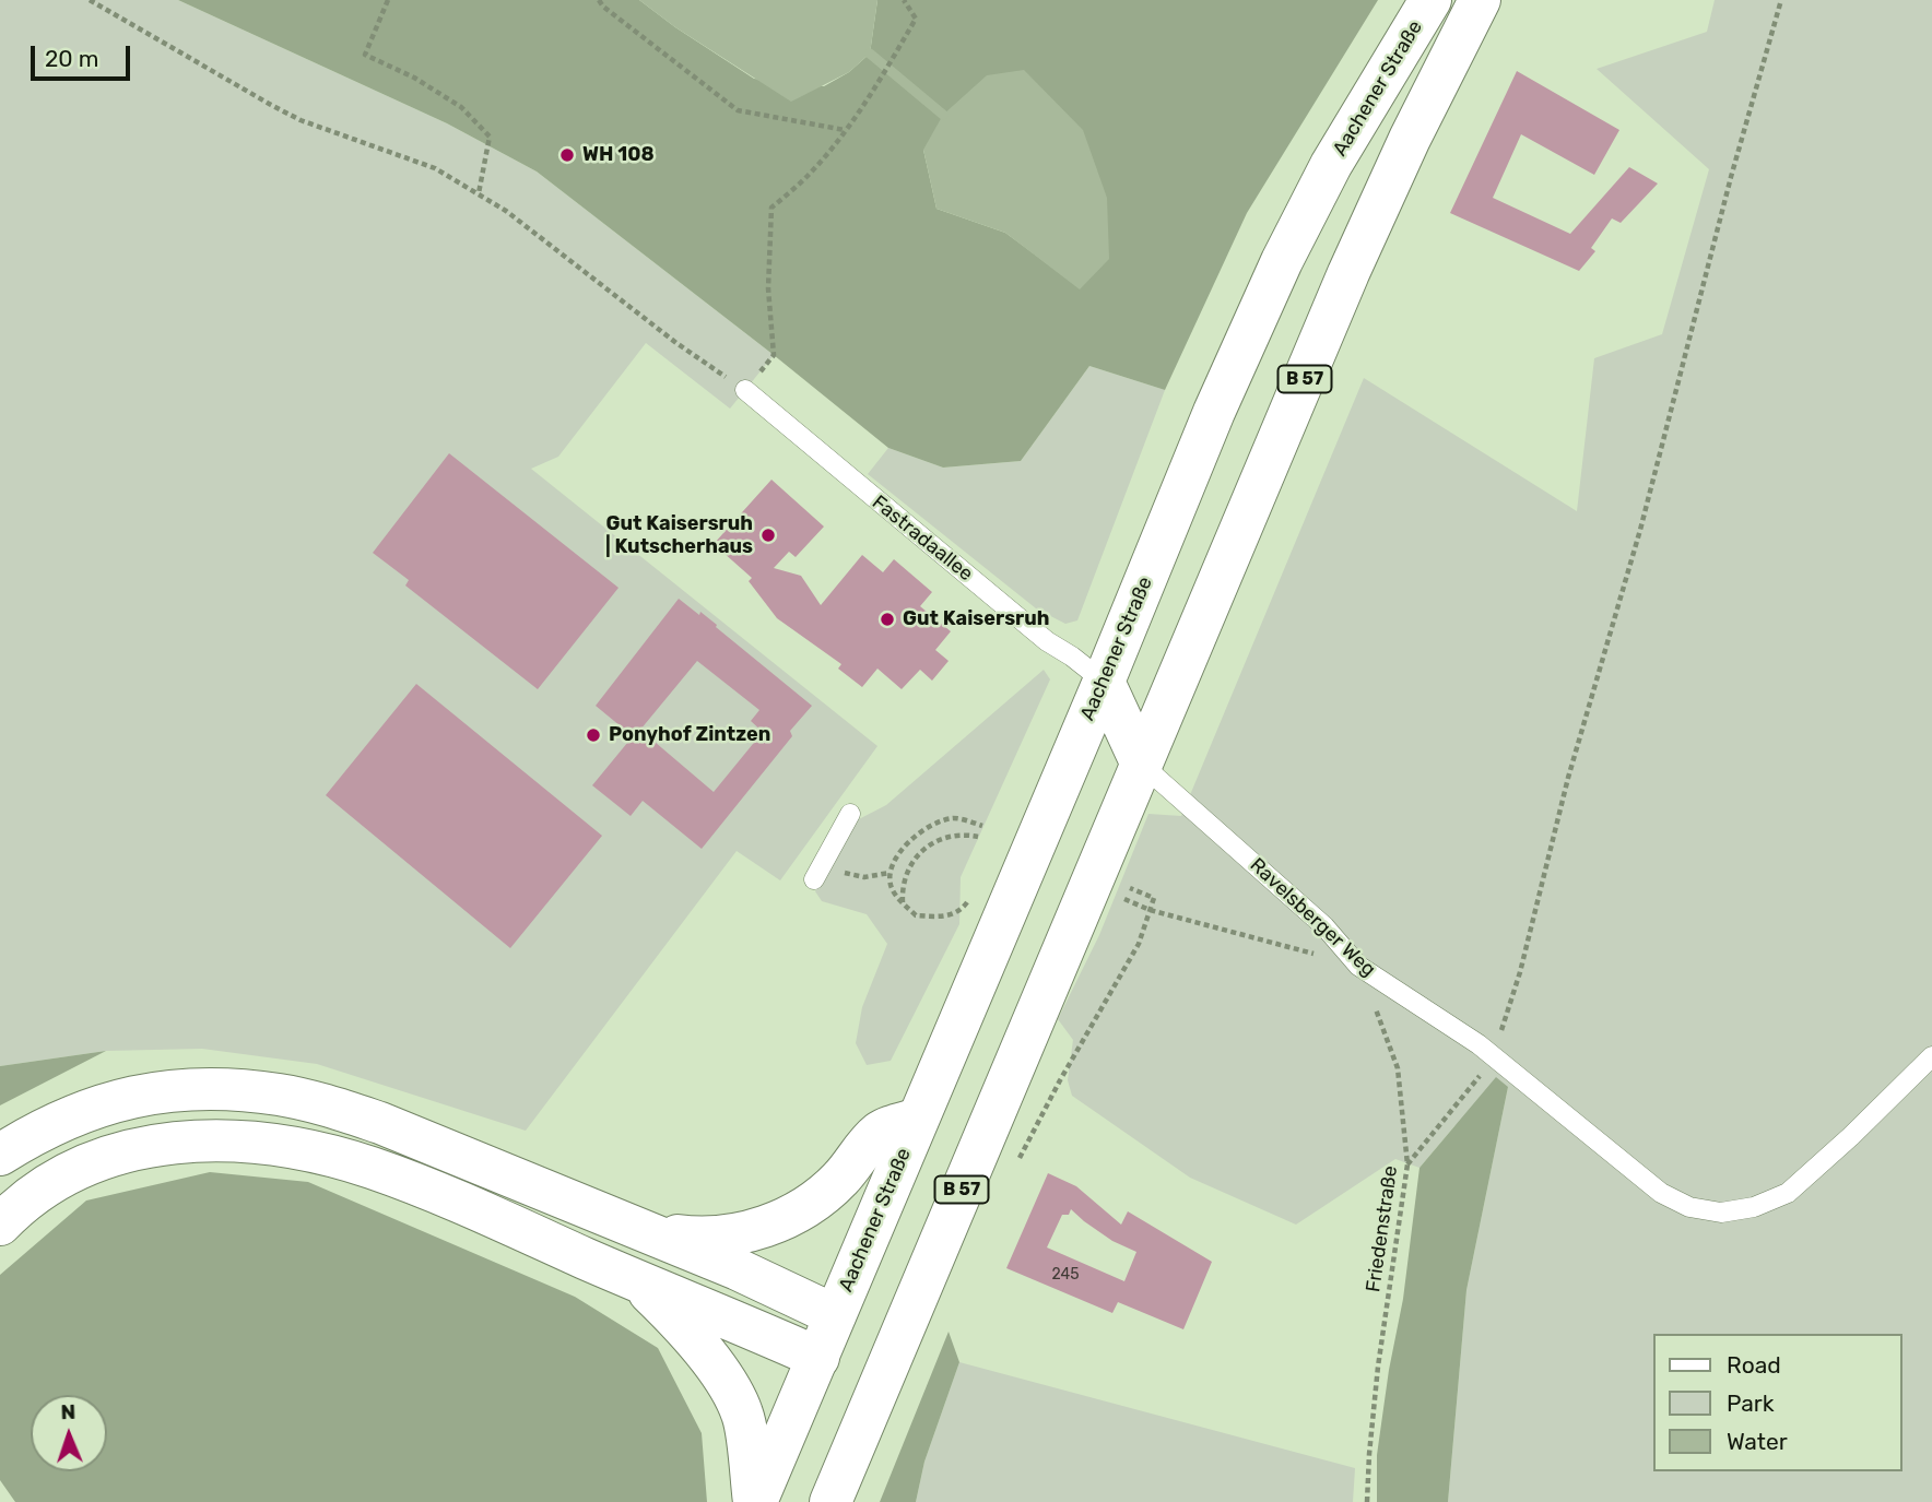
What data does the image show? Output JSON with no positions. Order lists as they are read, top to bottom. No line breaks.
{"streets":{"main road":["Aachener Straße","B 57"],"lane":["Fastradaallee","Ravelsberger Weg"],"path":["Friedenstraße"]},"crossings":[["Aachener Straße","Fastradaallee"],["B 57","Ravelsberger Weg"],["Ravelsberger Weg","Friedenstraße"]],"places":["WH 108","Gut Kaisersruh | Kutscherhaus","Gut Kaisersruh","Ponyhof Zintzen"],"house_numbers":["245"],"legend":["Road","Park","Water"],"scale_bar":"20 m","north":"top"}
